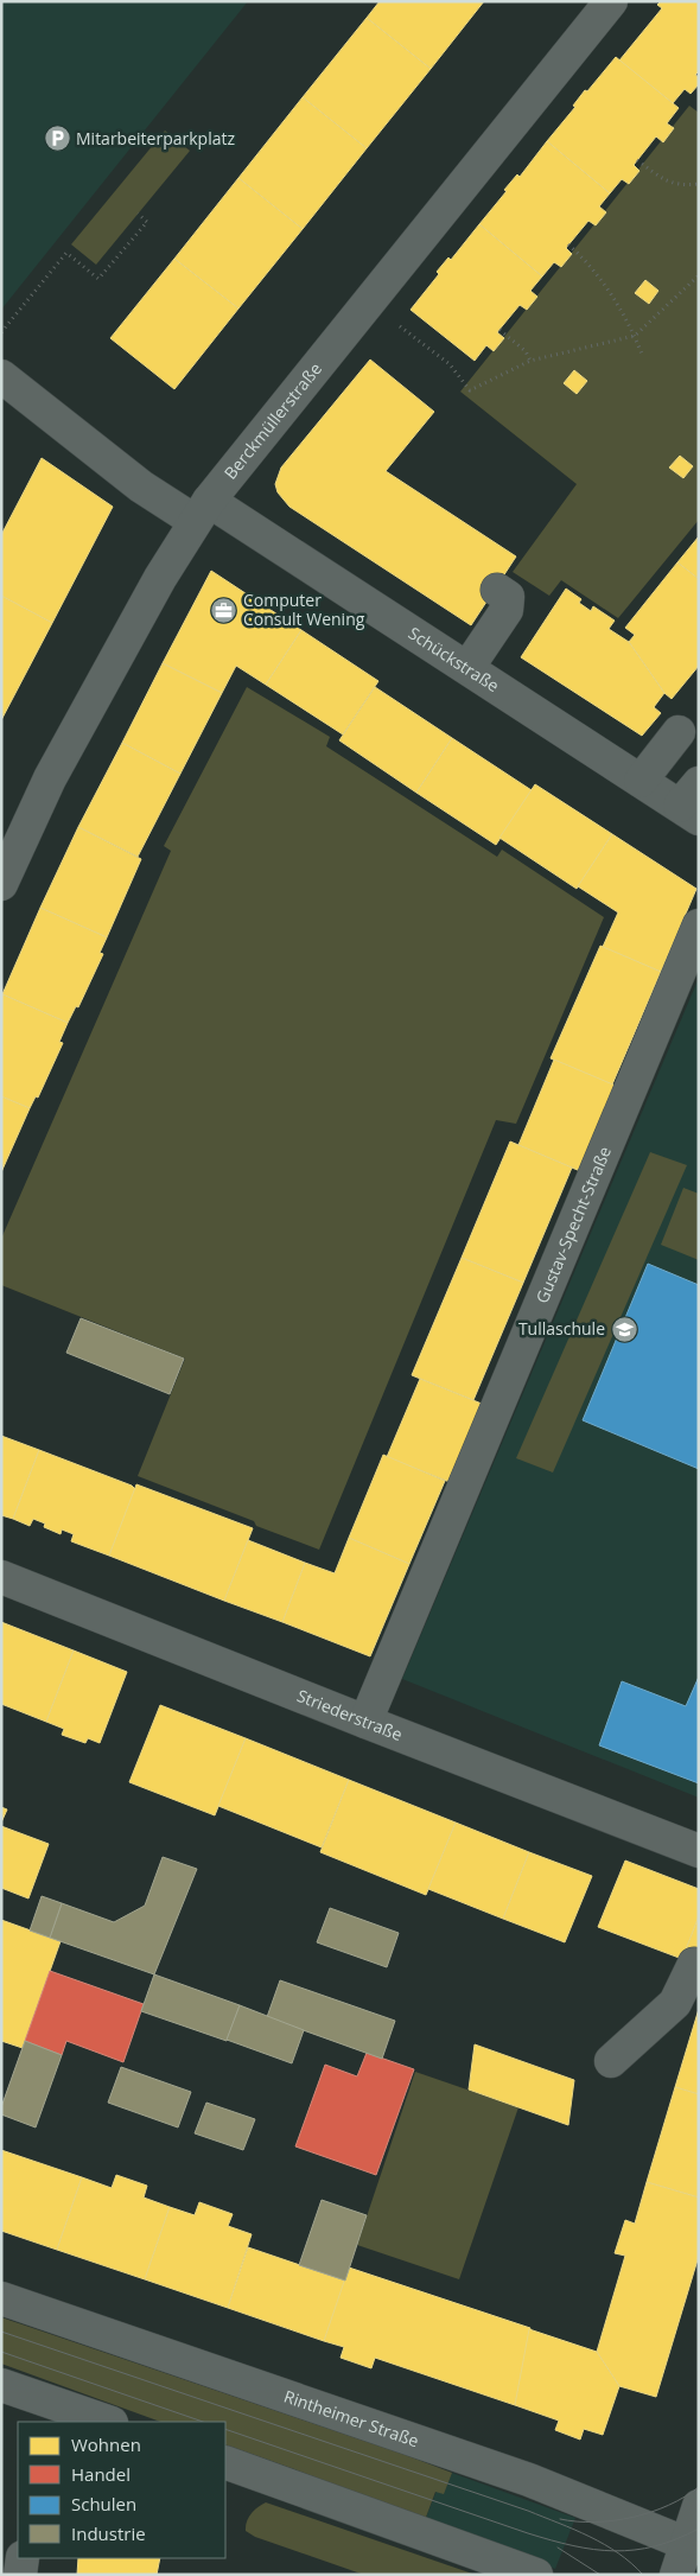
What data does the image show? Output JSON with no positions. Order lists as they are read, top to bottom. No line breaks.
{"streets":{"street":["Berckmüllerstraße","Schückstraße","Gustav-Specht-Straße","Striederstraße","Rintheimer Straße"]},"crossings":[["Berckmüllerstraße","Schückstraße"],["Gustav-Specht-Straße","Striederstraße"]],"places":{"parking":["Mitarbeiterparkplatz"],"office":["Computer Consult Wening"],"school or university":["Tullaschule"]},"legend":["Wohnen","Handel","Schulen","Industrie"]}
